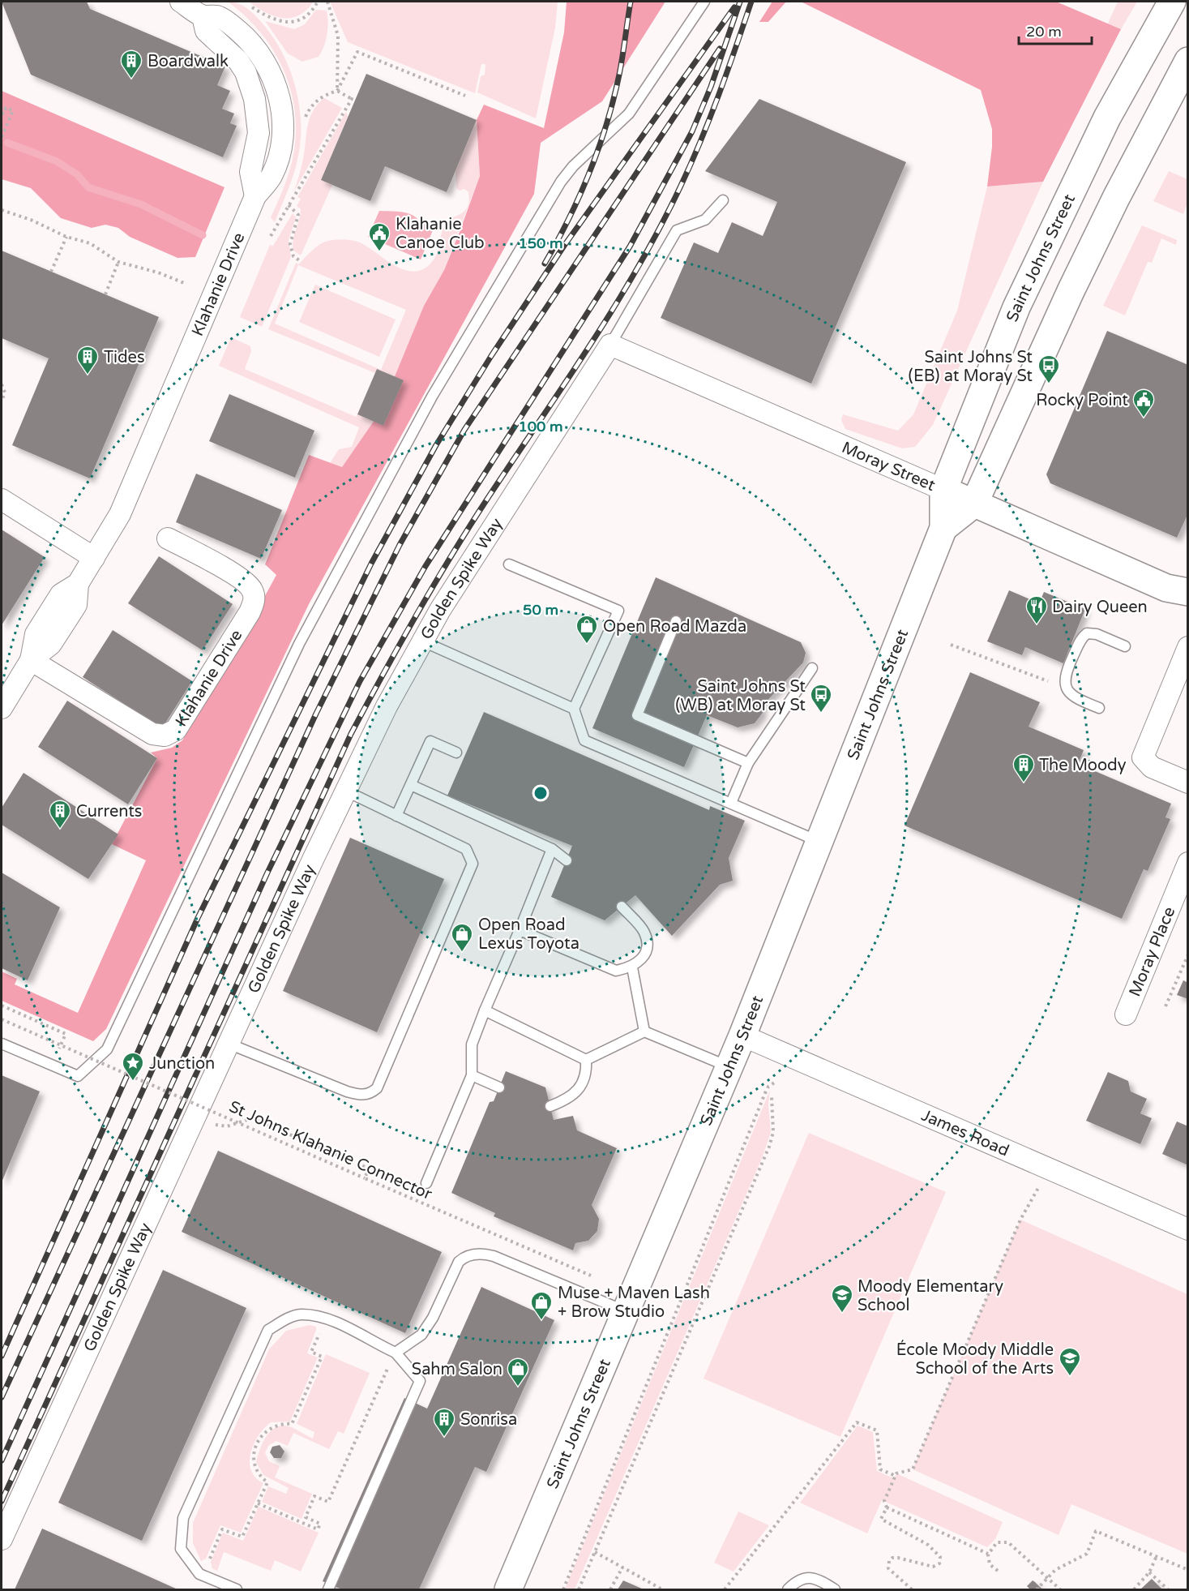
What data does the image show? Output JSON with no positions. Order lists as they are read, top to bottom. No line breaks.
{"streets":{"main road":["Saint Johns Street","Moray Street"],"street":["Klahanie Drive","Golden Spike Way","Moray Place","James Road"],"path":["St Johns Klahanie Connector"]},"crossings":[["Saint Johns Street","Moray Street"],["Saint Johns Street","James Road"],["Moray Street","Golden Spike Way"]],"places":{"building":["Boardwalk","Tides","The Moody","Currents","Sonrisa"],"public building":["Klahanie Canoe Club","Rocky Point"],"bus stop":["Saint Johns St (EB) at Moray St","Saint Johns St (WB) at Moray St"],"restaurant":["Dairy Queen"],"shop":["Open Road Mazda","Open Road Lexus Toyota","Muse + Maven Lash + Brow Studio","Sahm Salon"],"place":["Junction"],"school or university":["Moody Elementary School","École Moody Middle School of the Arts"]},"scale_bar":"20 m","rings":["150 m","100 m","50 m"]}
